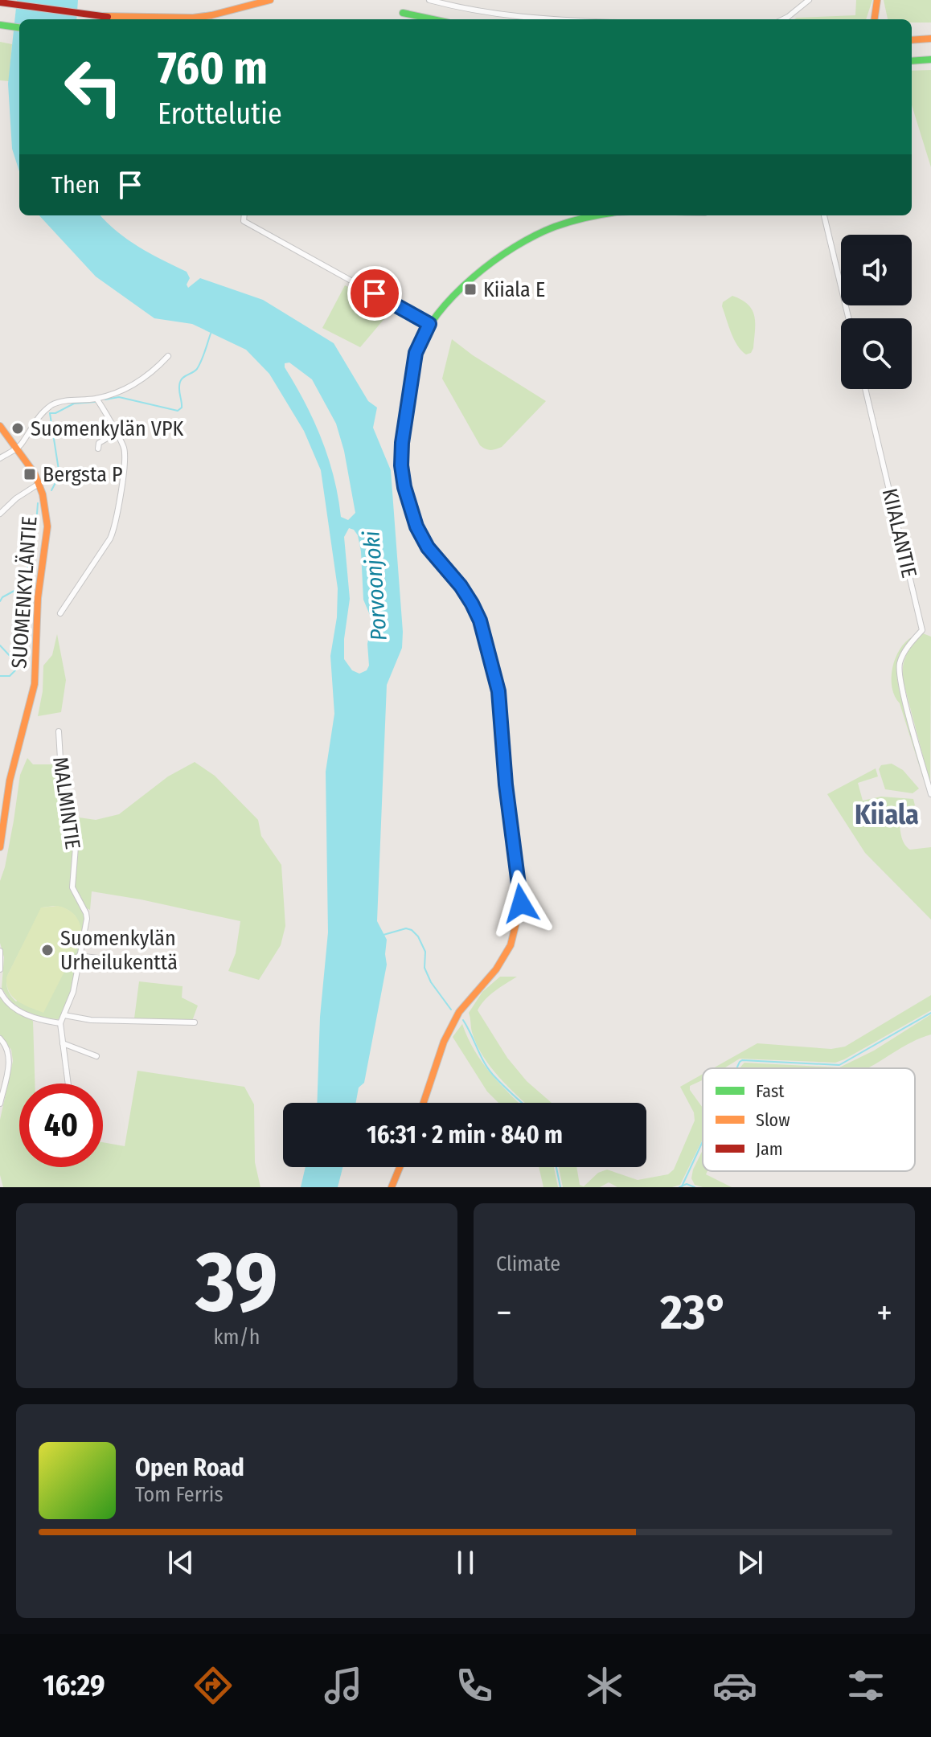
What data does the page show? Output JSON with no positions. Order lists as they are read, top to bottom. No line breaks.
{"streets":{"main road":["SUOMENKYLÄNTIE"],"street":["KIIALANTIE","MALMINTIE"]},"districts":["Kiiala"],"water":["Porvoonjoki"],"places":{"transit":["Kiiala E","Bergsta P"],"other":["Suomenkylän VPK","Suomenkylän Urheilukenttä"]},"legend":["Fast","Slow","Jam"],"page":{"turn":["760 m","Erottelutie"],"then":"Then","limit":"40","trip":"16:31 · 2 min · 840 m","tile":[["39","km/h"],"Climate"],"heat":["−","23°","+"],"song":["Open Road","Tom Ferris"],"tabs":"16:29"}}
